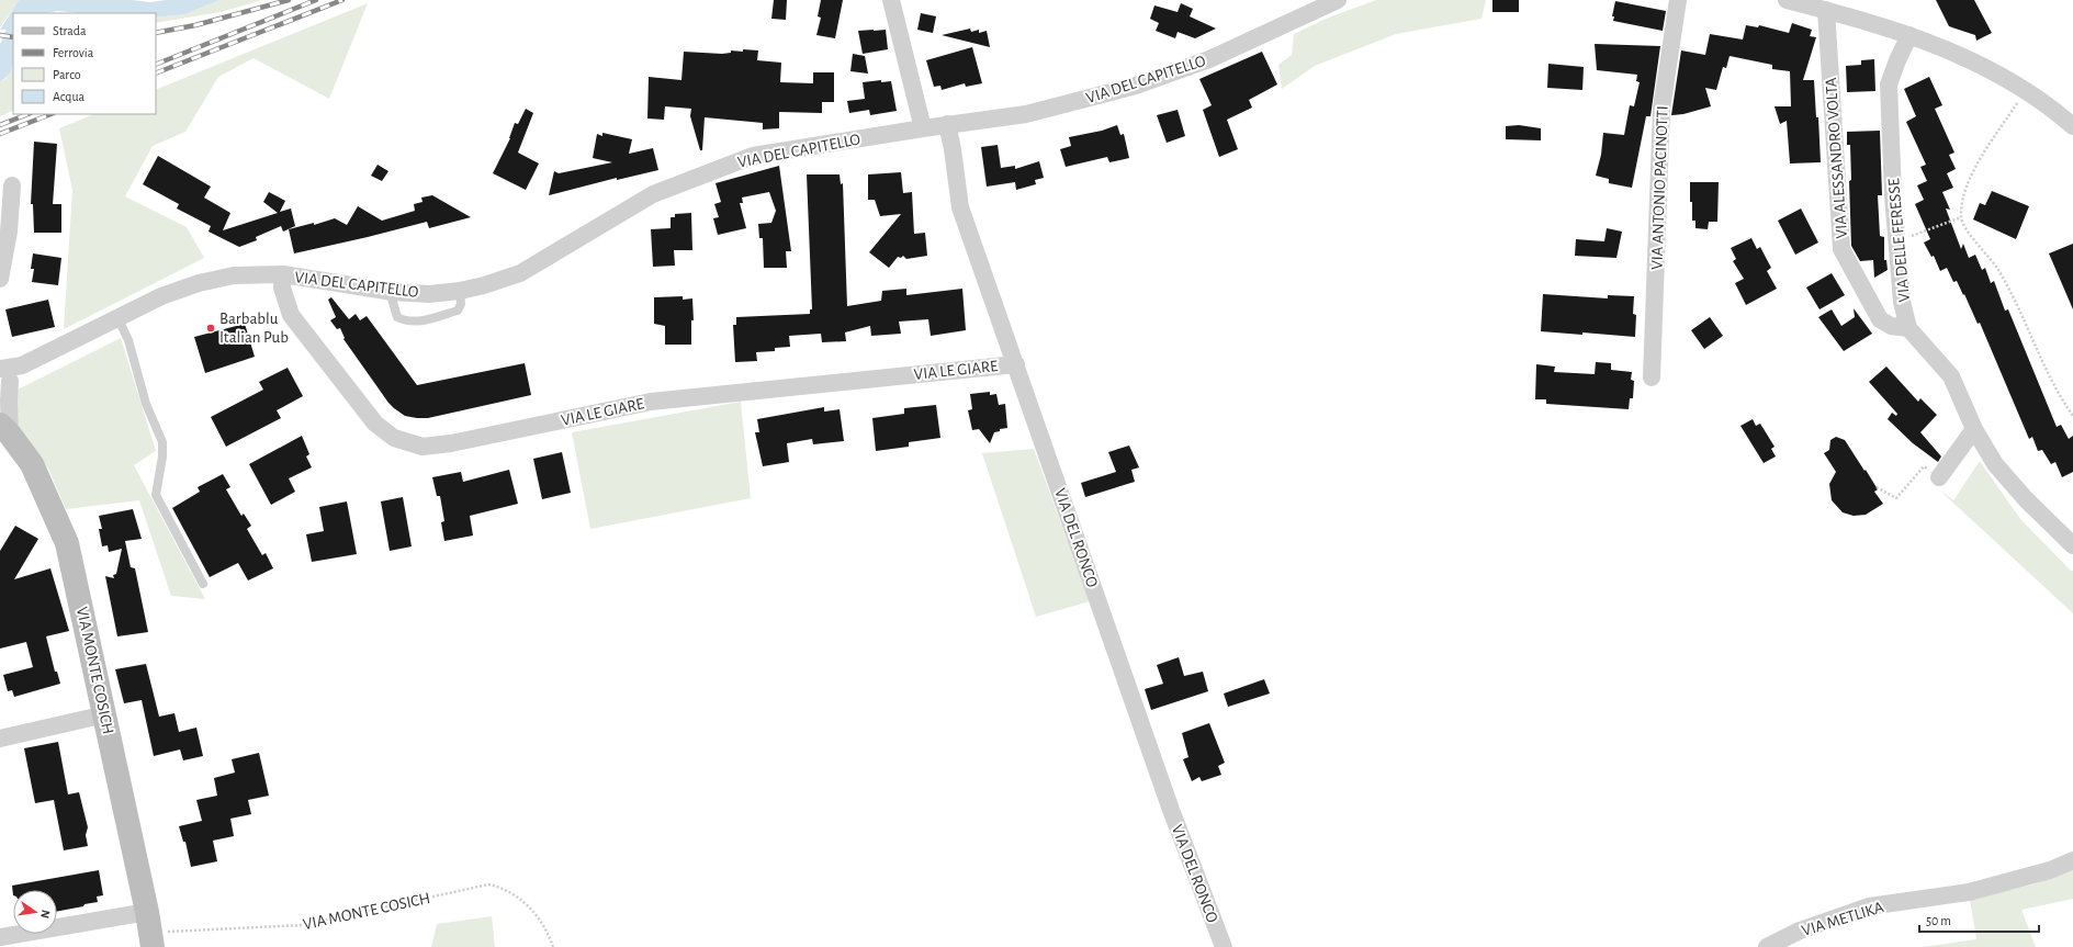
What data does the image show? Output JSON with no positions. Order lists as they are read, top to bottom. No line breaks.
{"streets":{"street":["VIA DEL CAPITELLO","VIA ALESSANDRO VOLTA","VIA ANTONIO PACINOTTI","VIA DELLE FERESSE","VIA LE GIARE","VIA DEL RONCO","VIA MONTE COSICH","VIA METLIKA"]},"crossings":[["VIA DEL CAPITELLO","VIA LE GIARE"],["VIA DEL CAPITELLO","VIA DEL RONCO"],["VIA DEL CAPITELLO","VIA MONTE COSICH"],["VIA ALESSANDRO VOLTA","VIA DELLE FERESSE"],["VIA LE GIARE","VIA DEL RONCO"]],"places":["Barbablu Italian Pub"],"legend":["Strada","Ferrovia","Parco","Acqua"],"scale_bar":"50 m","north":"right"}
